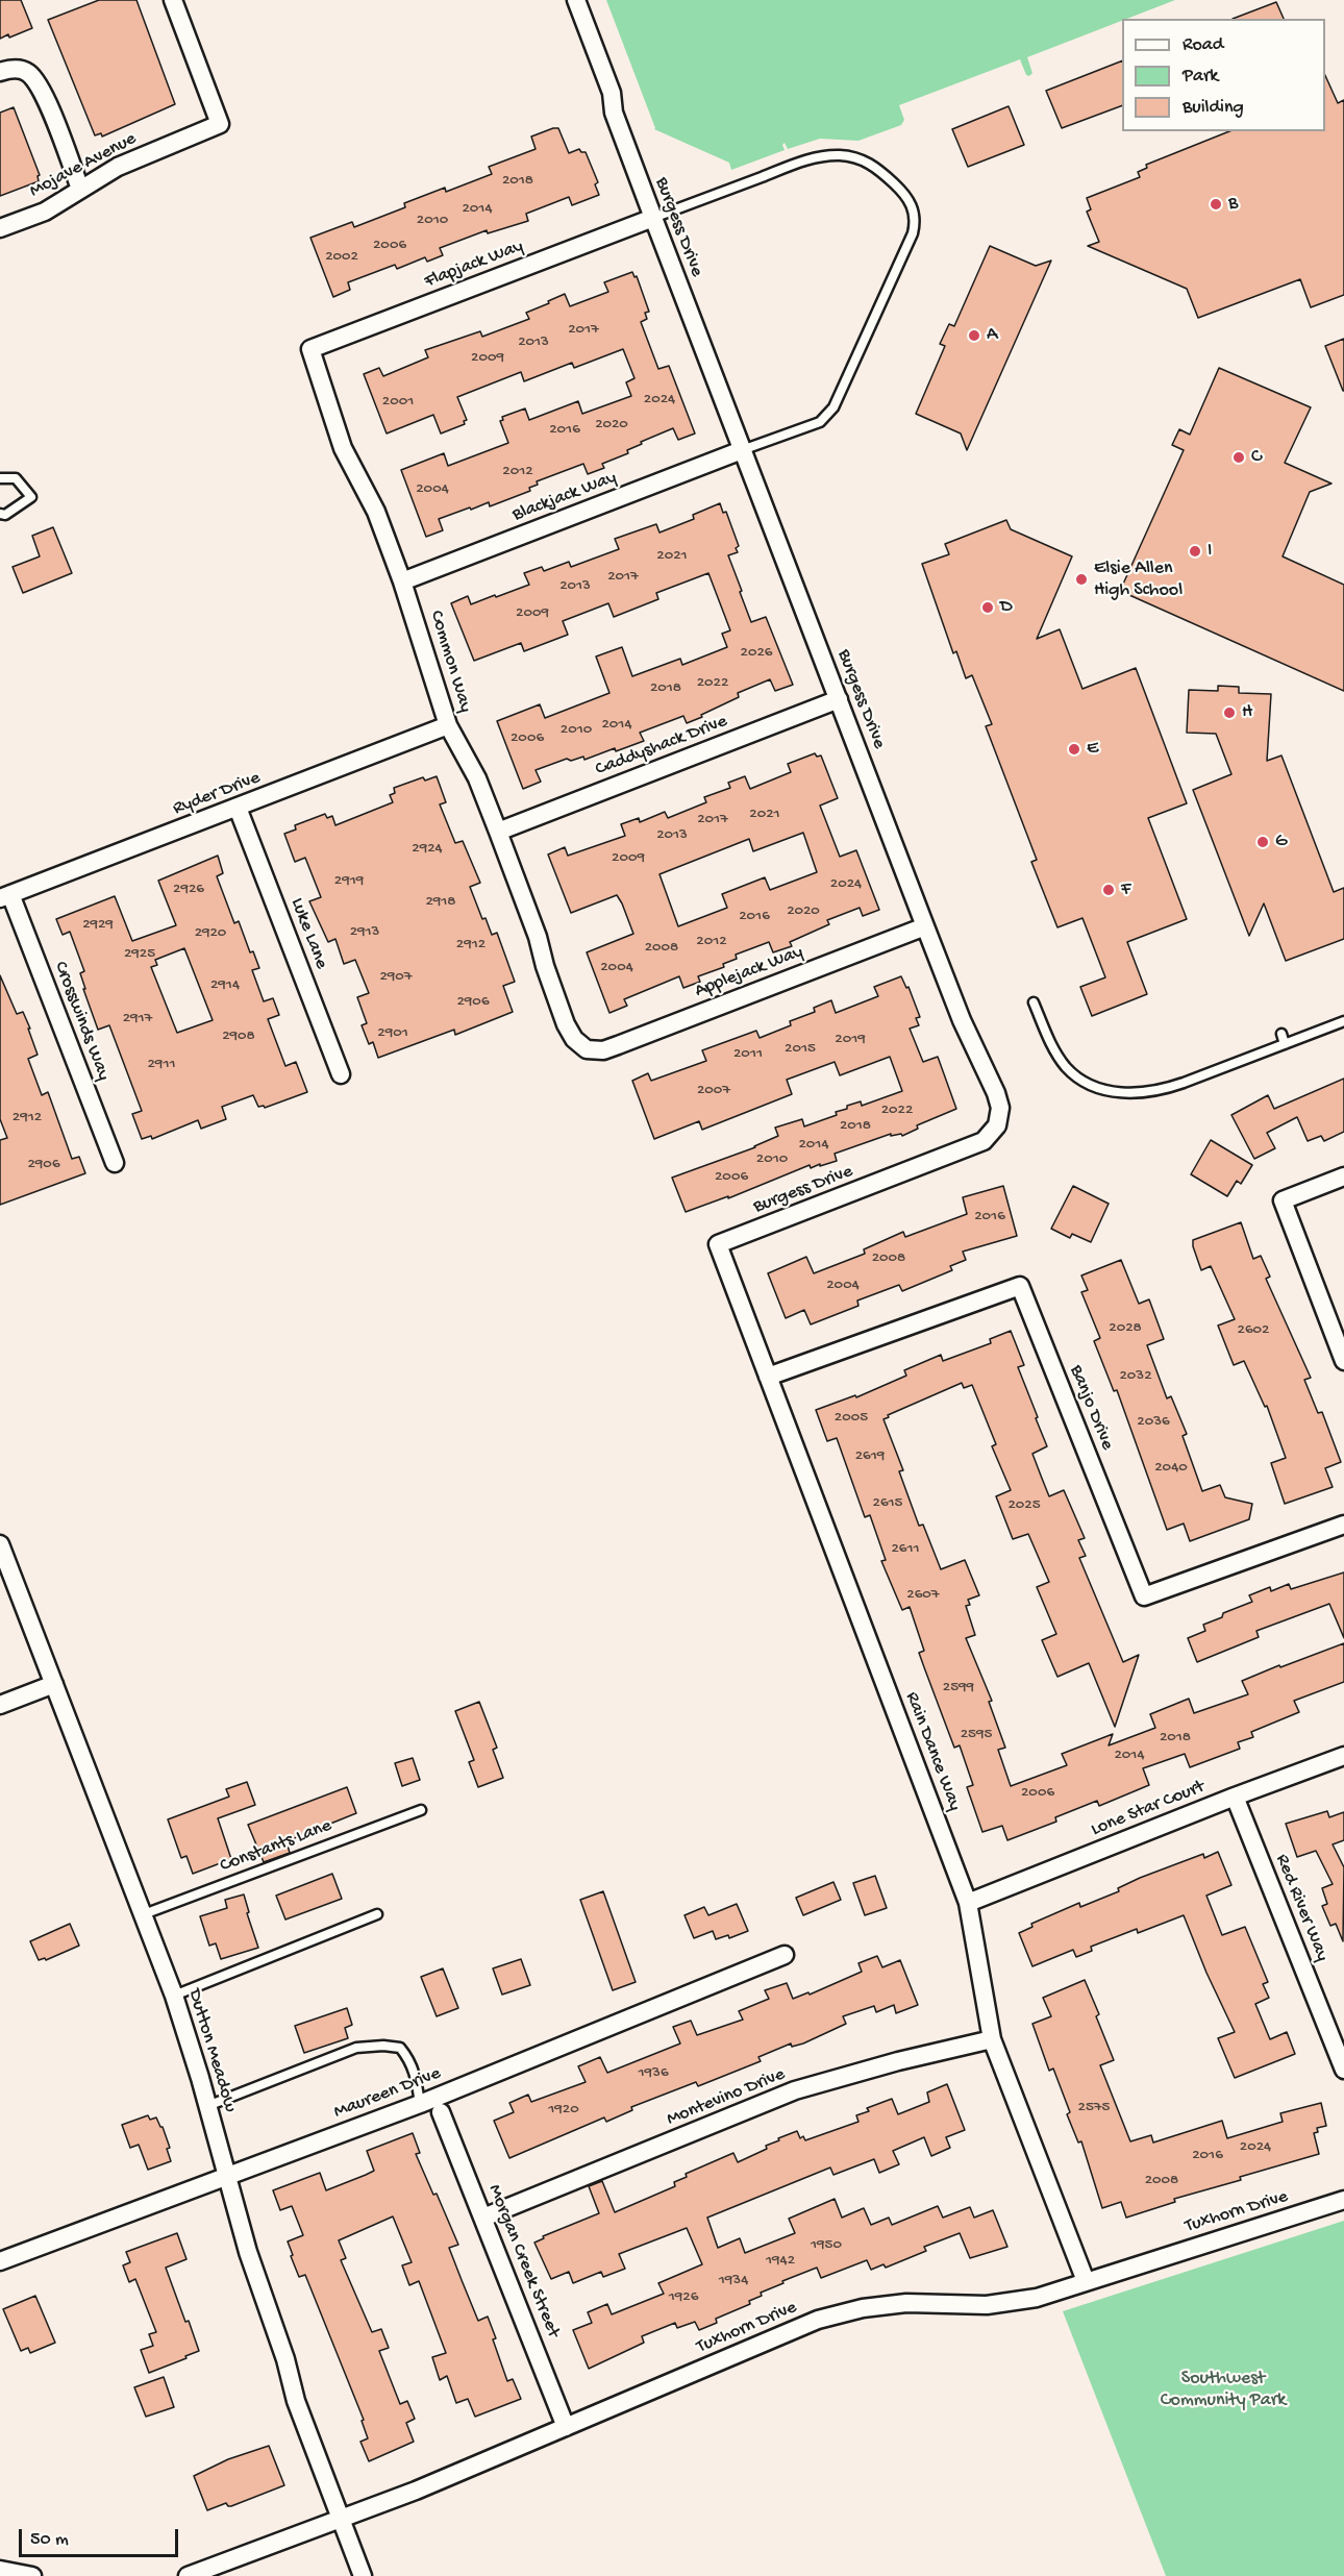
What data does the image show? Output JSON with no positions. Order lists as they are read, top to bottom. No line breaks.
{"streets":{"street":["Mojave Avenue","Burgess Drive","Flapjack Way","Blackjack Way","Common Way","Caddyshack Drive","Ryder Drive","Luke Lane","Applejack Way","Crosswinds Way","Banjo Drive","Rain Dance Way","Lone Star Court","Red River Way","Dutton Meadow","Maureen Drive","Montevino Drive","Tuxhorn Drive","Morgan Creek Street"],"lane":["Constants Lane"]},"crossings":[["Burgess Drive","Flapjack Way"],["Burgess Drive","Blackjack Way"],["Burgess Drive","Caddyshack Drive"],["Burgess Drive","Applejack Way"],["Burgess Drive","Rain Dance Way"],["Flapjack Way","Common Way"],["Blackjack Way","Common Way"],["Common Way","Caddyshack Drive"],["Common Way","Ryder Drive"],["Common Way","Applejack Way"],["Ryder Drive","Luke Lane"],["Ryder Drive","Crosswinds Way"],["Banjo Drive","Rain Dance Way"],["Rain Dance Way","Lone Star Court"],["Rain Dance Way","Montevino Drive"],["Rain Dance Way","Tuxhorn Drive"],["Lone Star Court","Red River Way"],["Constants Lane","Dutton Meadow"],["Dutton Meadow","Maureen Drive"],["Dutton Meadow","Tuxhorn Drive"],["Montevino Drive","Morgan Creek Street"],["Tuxhorn Drive","Morgan Creek Street"]],"parks":["Southwest Community Park"],"places":["B","A","C","I","Elsie Allen High School","D","H","E","G","F"],"house_numbers":["2018","2014","2010","2006","2002","2017","2013","2009","2024","2001","2020","2016","2012","2004","2021","2017","2013","2009","2026","2022","2018","2014","2010","2006","2021","2017","2013","2924","2009","2919","2024","2926","2918","2020","2016","2929","2913","2920","2012","2912","2008","2925","2004","2907","2914","2906","2917","2901","2908","2019","2015","2011","2911","2007","2022","2912","2018","2014","2010","2906","2006","2016","2008","2004","2028","2602","2032","2005","2036","2619","2040","2615","2025","2611","2607","2599","2595","2018","2014","2006","1936","2575","1920","2024","2016","2008","1950","1942","1934","1926"],"legend":["Road","Park","Building"],"scale_bar":"50 m"}
